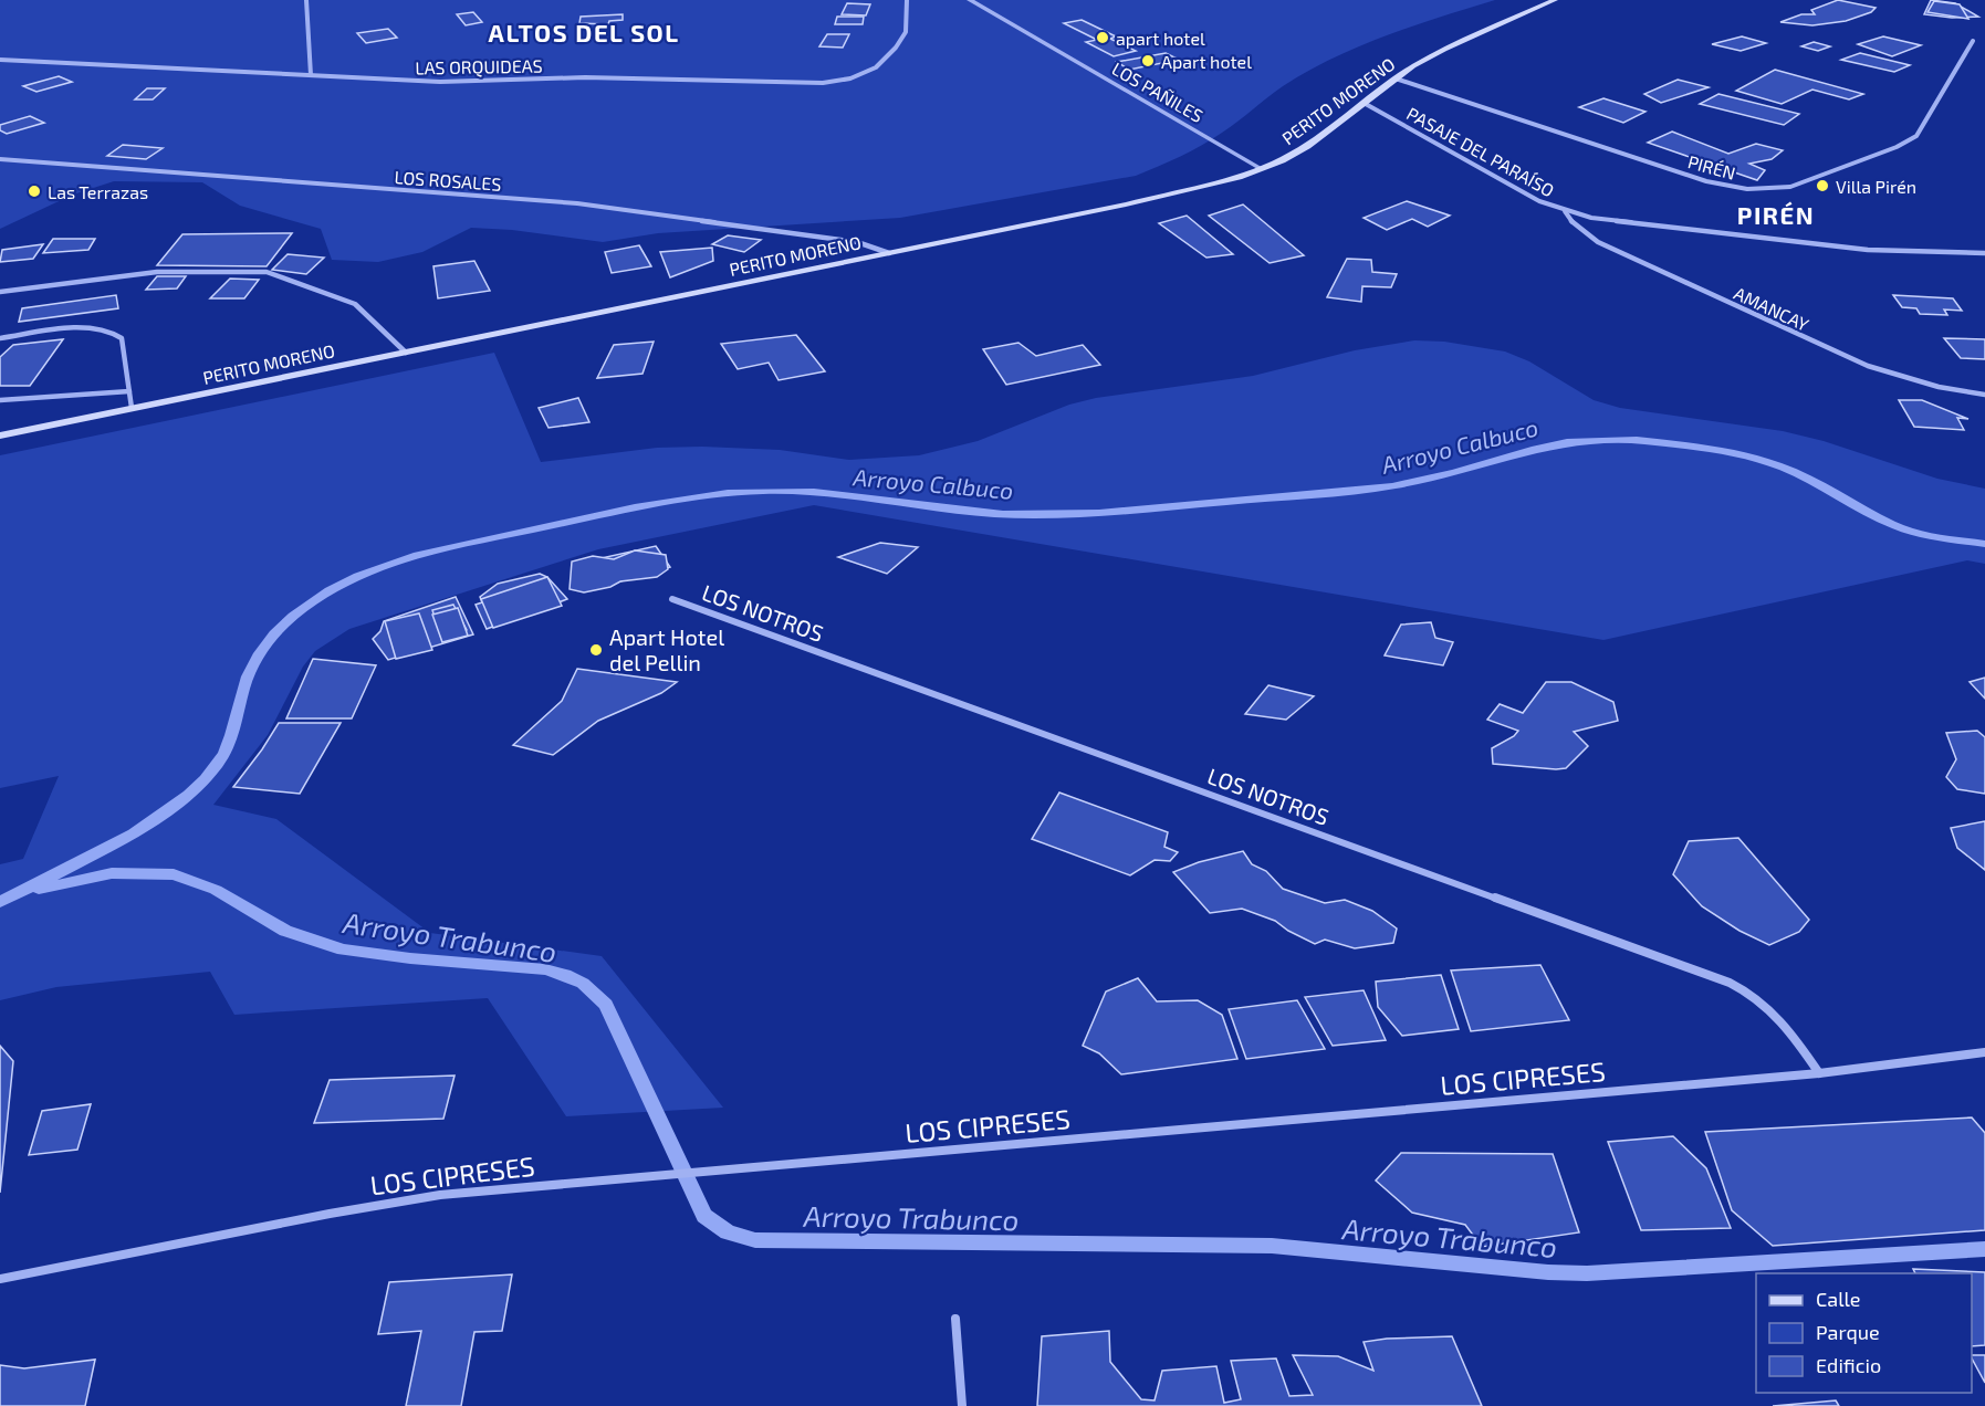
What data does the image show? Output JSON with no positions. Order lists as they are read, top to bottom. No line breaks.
{"streets":{"main road":["PERITO MORENO"],"street":["LAS ORQUIDEAS","LOS PAÑILES","PASAJE DEL PARAÍSO","PIRÉN","LOS ROSALES","AMANCAY","LOS NOTROS","LOS CIPRESES"]},"crossings":[["LOS PAÑILES","PERITO MORENO"],["PERITO MORENO","PASAJE DEL PARAÍSO"],["PERITO MORENO","PIRÉN"],["PERITO MORENO","LOS ROSALES"],["PASAJE DEL PARAÍSO","AMANCAY"],["LOS NOTROS","LOS CIPRESES"]],"districts":["ALTOS DEL SOL","PIRÉN"],"water":["Arroyo Calbuco","Arroyo Trabunco"],"places":["apart hotel","Apart hotel","Villa Pirén","Las Terrazas","Apart Hotel del Pellin"],"legend":["Calle","Parque","Edificio"]}
